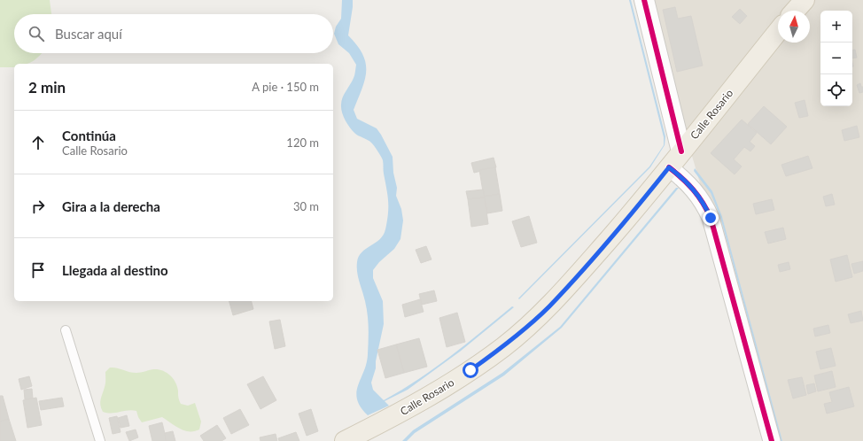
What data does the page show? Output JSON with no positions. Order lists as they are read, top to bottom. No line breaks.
{"streets":{"main road":["Calle Rosario"]},"north":"top","page":{"map_buttons":["+","−"],"search":"Buscar aquí","heading":["2 min","A pie · 150 m"],"list":[["Continúa","Calle Rosario","120 m"],["Gira a la derecha","30 m"],"Llegada al destino"]}}
